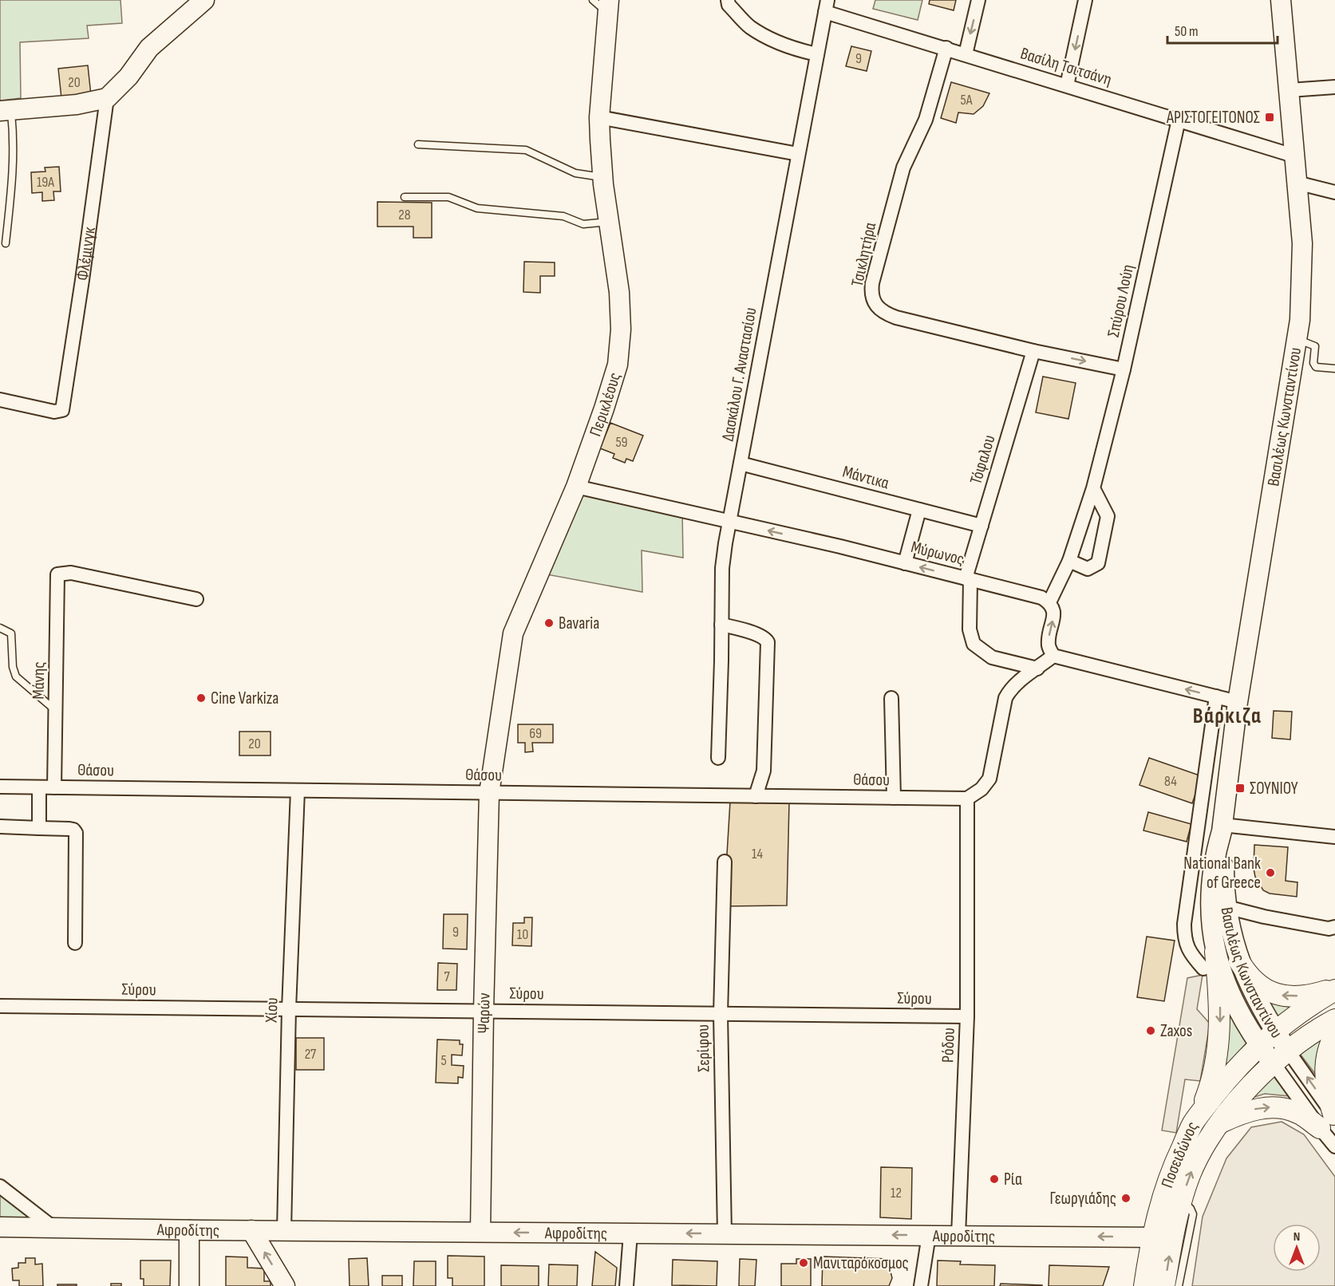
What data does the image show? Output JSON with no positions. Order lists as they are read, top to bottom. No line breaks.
{"streets":{"main road":["Ποσειδώνος"],"street":["Βασίλη Τσιτσάνη","Φλέμινγκ","Τσικλητήρα","Σπύρου Λούη","Δασκάλου Γ. Αναστασίου","Περικλέους","Βασιλέως Κωνσταντίνου","Τόφαλου","Μάντικα","Μύρωνος","Μάνης","Θάσου","Σύρου","Χίου","Ψαρών","Ρόδου","Σερίφου","Αφροδίτης"]},"crossings":[["Βασίλη Τσιτσάνη","Τσικλητήρα"],["Βασίλη Τσιτσάνη","Σπύρου Λούη"],["Βασίλη Τσιτσάνη","Δασκάλου Γ. Αναστασίου"],["Βασίλη Τσιτσάνη","Βασιλέως Κωνσταντίνου"],["Τσικλητήρα","Σπύρου Λούη"],["Τσικλητήρα","Τόφαλου"],["Σπύρου Λούη","Μύρωνος"],["Δασκάλου Γ. Αναστασίου","Μάντικα"],["Δασκάλου Γ. Αναστασίου","Μύρωνος"],["Περικλέους","Μύρωνος"],["Περικλέους","Θάσου"],["Περικλέους","Ψαρών"],["Βασιλέως Κωνσταντίνου","Ποσειδώνος"],["Τόφαλου","Μάντικα"],["Τόφαλου","Μύρωνος"],["Μάνης","Θάσου"],["Θάσου","Χίου"],["Θάσου","Ψαρών"],["Θάσου","Ρόδου"],["Σύρου","Χίου"],["Σύρου","Ψαρών"],["Σύρου","Ρόδου"],["Σύρου","Σερίφου"],["Χίου","Αφροδίτης"],["Ψαρών","Αφροδίτης"],["Ρόδου","Αφροδίτης"],["Σερίφου","Αφροδίτης"],["Ποσειδώνος","Αφροδίτης"]],"one_way":["Μύρωνος","Αφροδίτης"],"districts":["Βάρκιζα"],"places":{"transit":["ΑΡΙΣΤΟΓΕΙΤΟΝΟΣ","ΣΟΥΝΙΟΥ"],"other":["Bavaria","Cine Varkiza","National Bank of Greece","Zaxos","Ρία","Γεωργιάδης","Μανιταρόκοσμος"]},"house_numbers":["9","20","5A","19A","28","59","69","20","84","14","9","10","7","27","5","12"],"scale_bar":"50 m","north":"top"}
